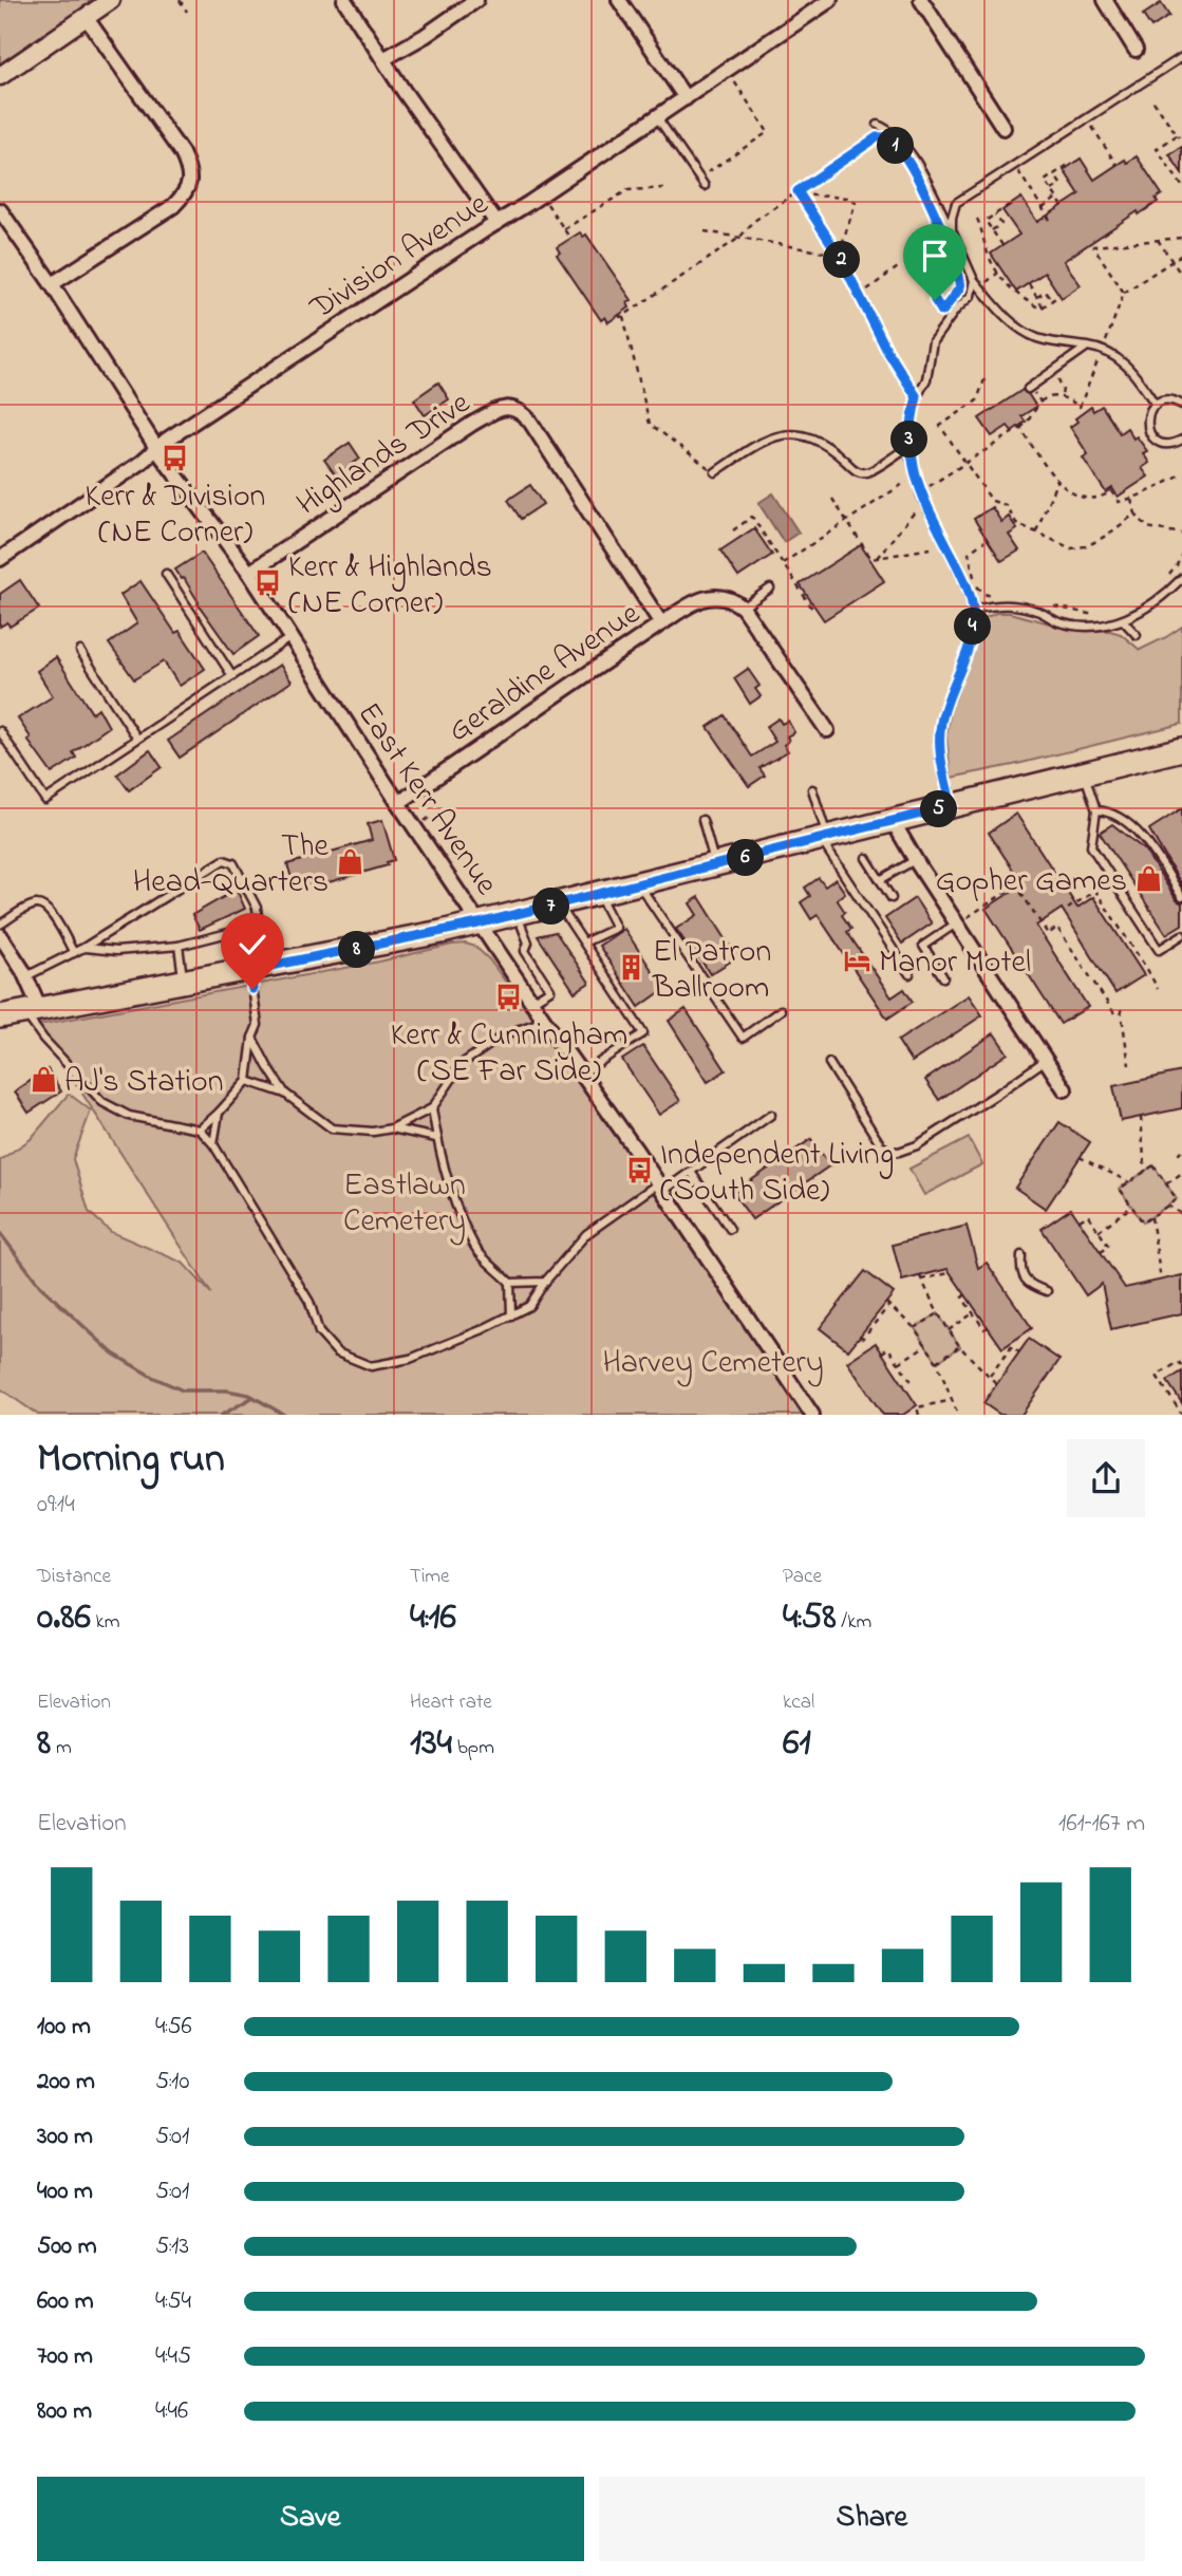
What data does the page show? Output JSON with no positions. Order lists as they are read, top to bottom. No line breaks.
{"streets":{"street":["Division Avenue","Highlands Drive","Geraldine Avenue","East Kerr Avenue"]},"crossings":[["Division Avenue","East Kerr Avenue"],["Highlands Drive","Geraldine Avenue"],["Highlands Drive","East Kerr Avenue"],["Geraldine Avenue","East Kerr Avenue"]],"parks":["Eastlawn Cemetery","Harvey Cemetery"],"places":{"bus stop":["Kerr & Division (NE Corner)","Kerr & Highlands (NE Corner)","Kerr & Cunningham (SE Far Side)","Independent Living (South Side)"],"shop":["The Head-Quarters","Gopher Games","AJ's Station"],"hotel":["Manor Motel"],"building":["El Patron Ballroom"]},"page":{"pins":["1","2","3","4","5","6","7","8"],"heading":["Morning run","09:14"],"stats":[["Distance","0.86 km"],["Time","4:16"],["Pace","4:58 /km"],["Elevation","8 m"],["Heart rate","134 bpm"],["kcal","61"]],"chart":["Elevation","161–167 m"],"list":[{"name":"100 m","note":"4:56"},{"name":"200 m","note":"5:10"},{"name":"300 m","note":"5:01"},{"name":"400 m","note":"5:01"},{"name":"500 m","note":"5:13"},{"name":"600 m","note":"4:54"},{"name":"700 m","note":"4:45"},{"name":"800 m","note":"4:46"}],"buttons":["Save","Share"]}}
